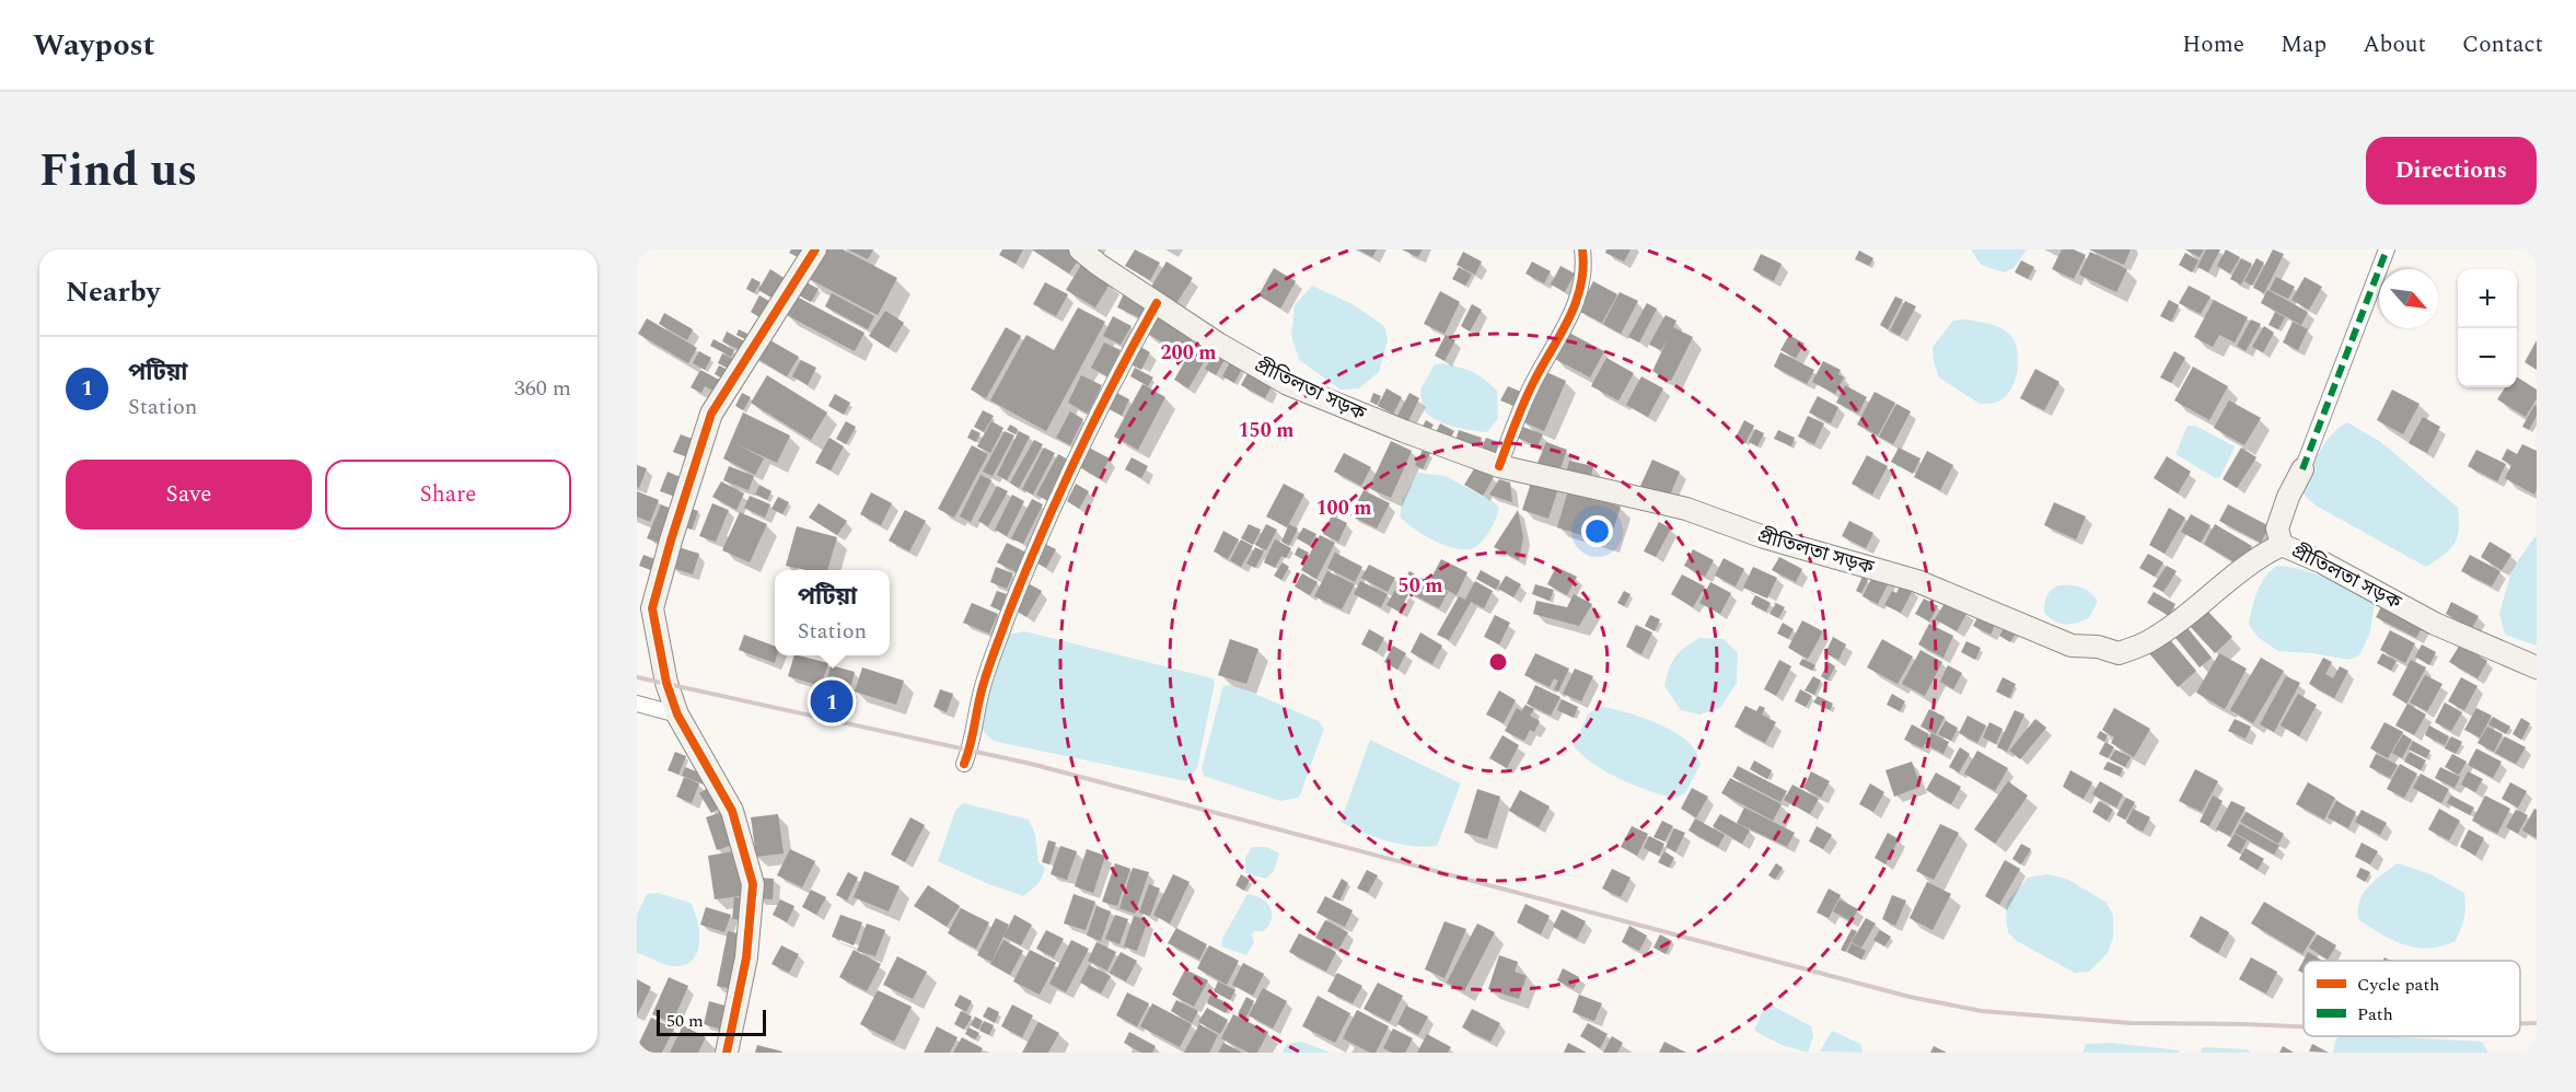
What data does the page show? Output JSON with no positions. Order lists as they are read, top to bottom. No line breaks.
{"streets":{"main road":["প্রীতিলতা সড়ক"]},"legend":["Cycle path","Path"],"scale_bar":"50 m","north":"bottom right","page":{"header":"Waypost","nav":["Home","Map","About","Contact"],"title":"Find us","buttons":["Directions",["Save","Share"]],"heading":"Nearby","map_buttons":["+","−"],"list":[{"mark":"1","name":"পটিয়া","note":"Station","value":"360 m"}],"popup":["পটিয়া","Station"],"pins":"1","scale":"50 m"},"rings":["200 m","150 m","100 m","50 m"]}
